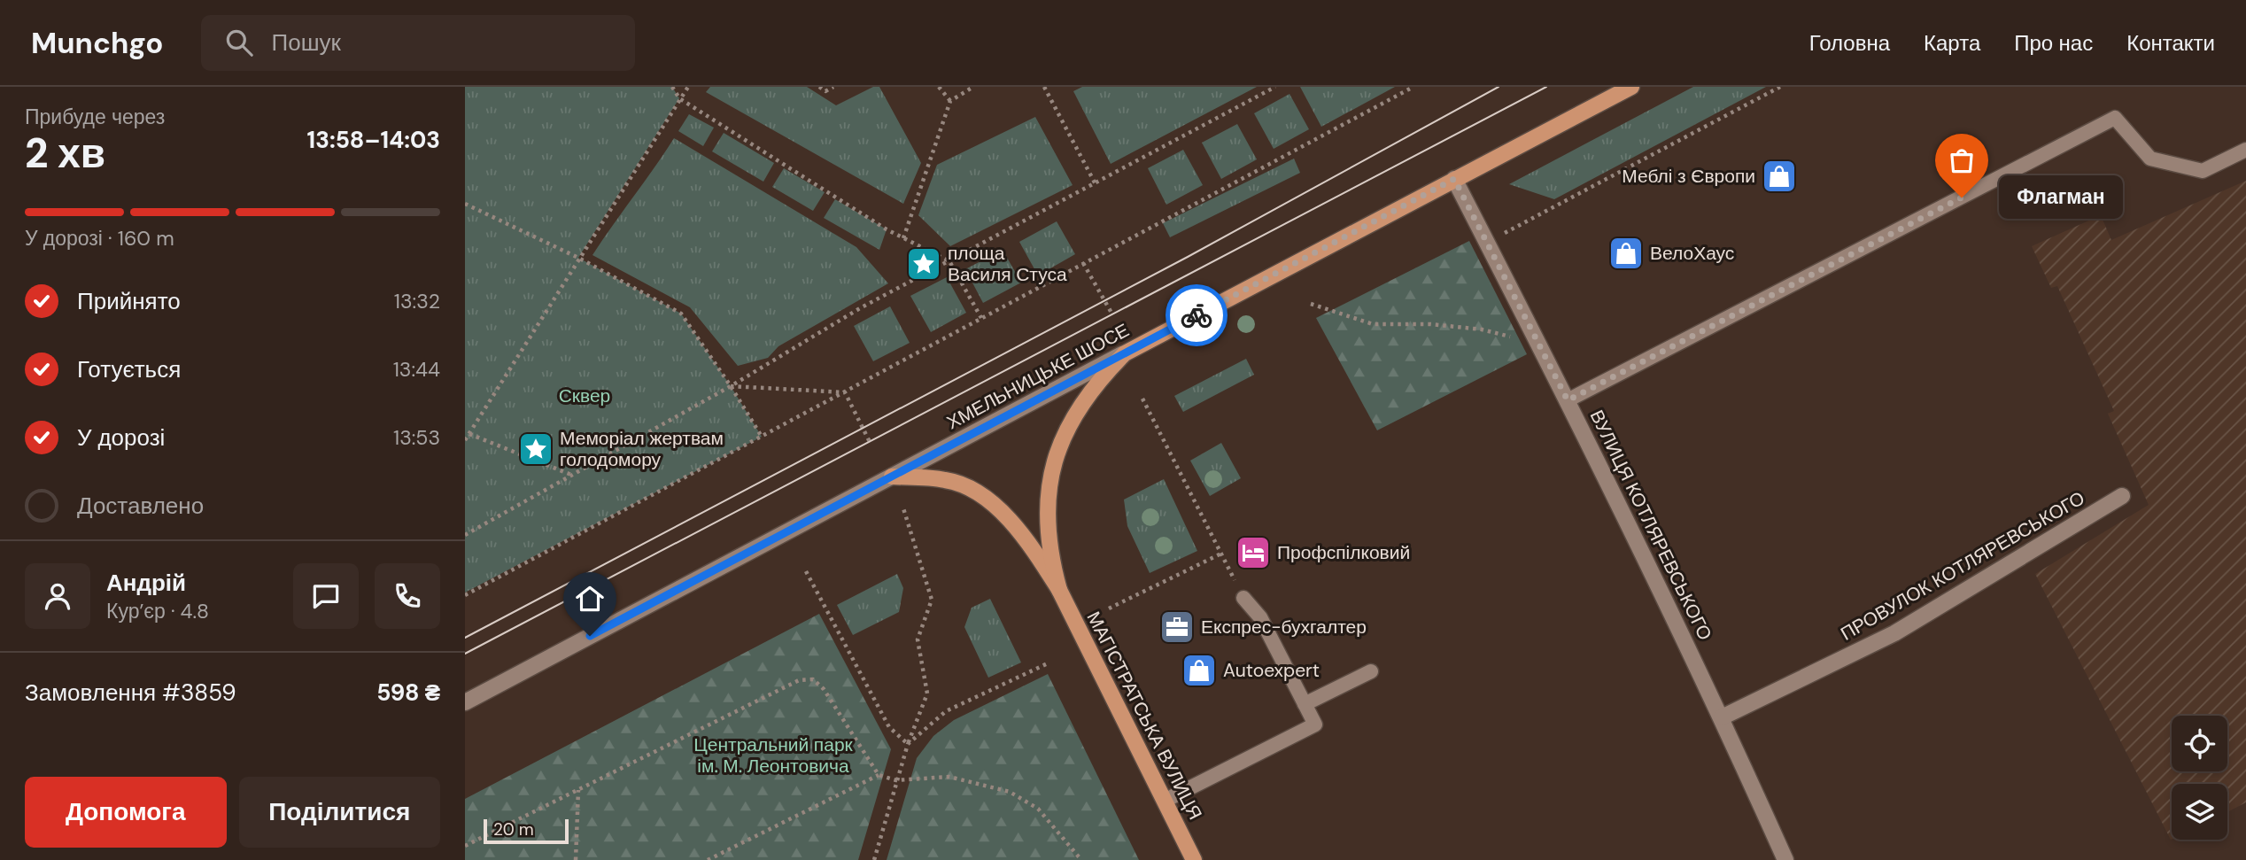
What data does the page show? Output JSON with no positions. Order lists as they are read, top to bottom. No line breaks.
{"streets":{"main road":["ХМЕЛЬНИЦЬКЕ ШОСЕ","МАГІСТРАТСЬКА ВУЛИЦЯ"],"street":["ВУЛИЦЯ КОТЛЯРЕВСЬКОГО","ПРОВУЛОК КОТЛЯРЕВСЬКОГО"]},"crossings":[["ХМЕЛЬНИЦЬКЕ ШОСЕ","ВУЛИЦЯ КОТЛЯРЕВСЬКОГО"],["ВУЛИЦЯ КОТЛЯРЕВСЬКОГО","ПРОВУЛОК КОТЛЯРЕВСЬКОГО"]],"parks":["Сквер","Центральний парк ім. М. Леонтовича"],"places":{"shop":["Меблі з Європи","ВелоХаус","Autoexpert"],"other":["Флагман"],"place":["площа Василя Стуса","Меморіал жертвам голодомору"],"hotel":["Профспілковий"],"office":["Експрес-бухгалтер"]},"scale_bar":"20 m","page":{"header":"Munchgo","search":"Пошук","nav":["Головна","Карта","Про нас","Контакти"],"heading":["2 хв","Прибуде через","13:58–14:03"],"panel":["Андрій","Кур’єр · 4.8","Замовлення #3859","598 ₴"],"bubble":"Флагман","bar":"У дорозі · 160 m","list":[["Прийнято","13:32"],["Готується","13:44"],["У дорозі","13:53"],"Доставлено"],"buttons":["Допомога","Поділитися"],"scale":"20 m"}}
